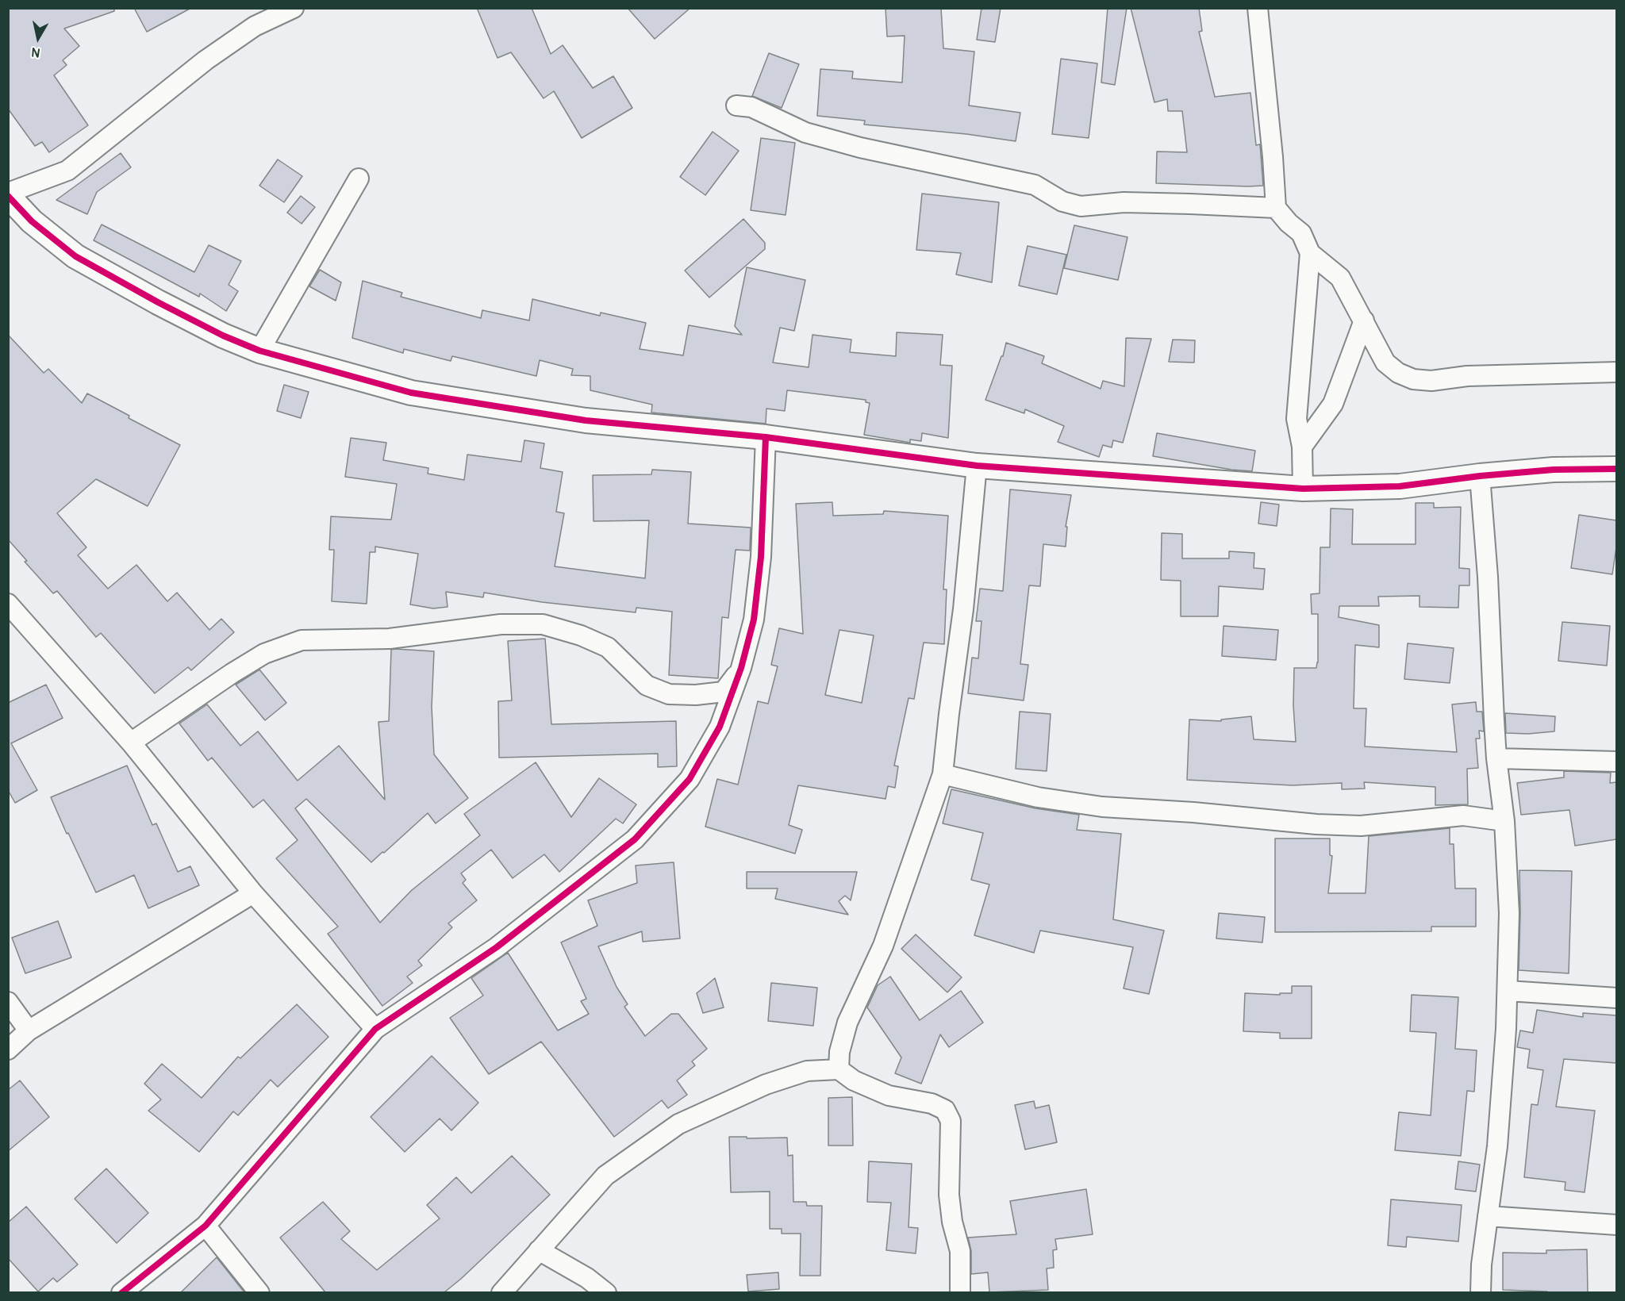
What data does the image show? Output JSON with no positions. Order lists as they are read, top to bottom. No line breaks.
{"north":"bottom"}
